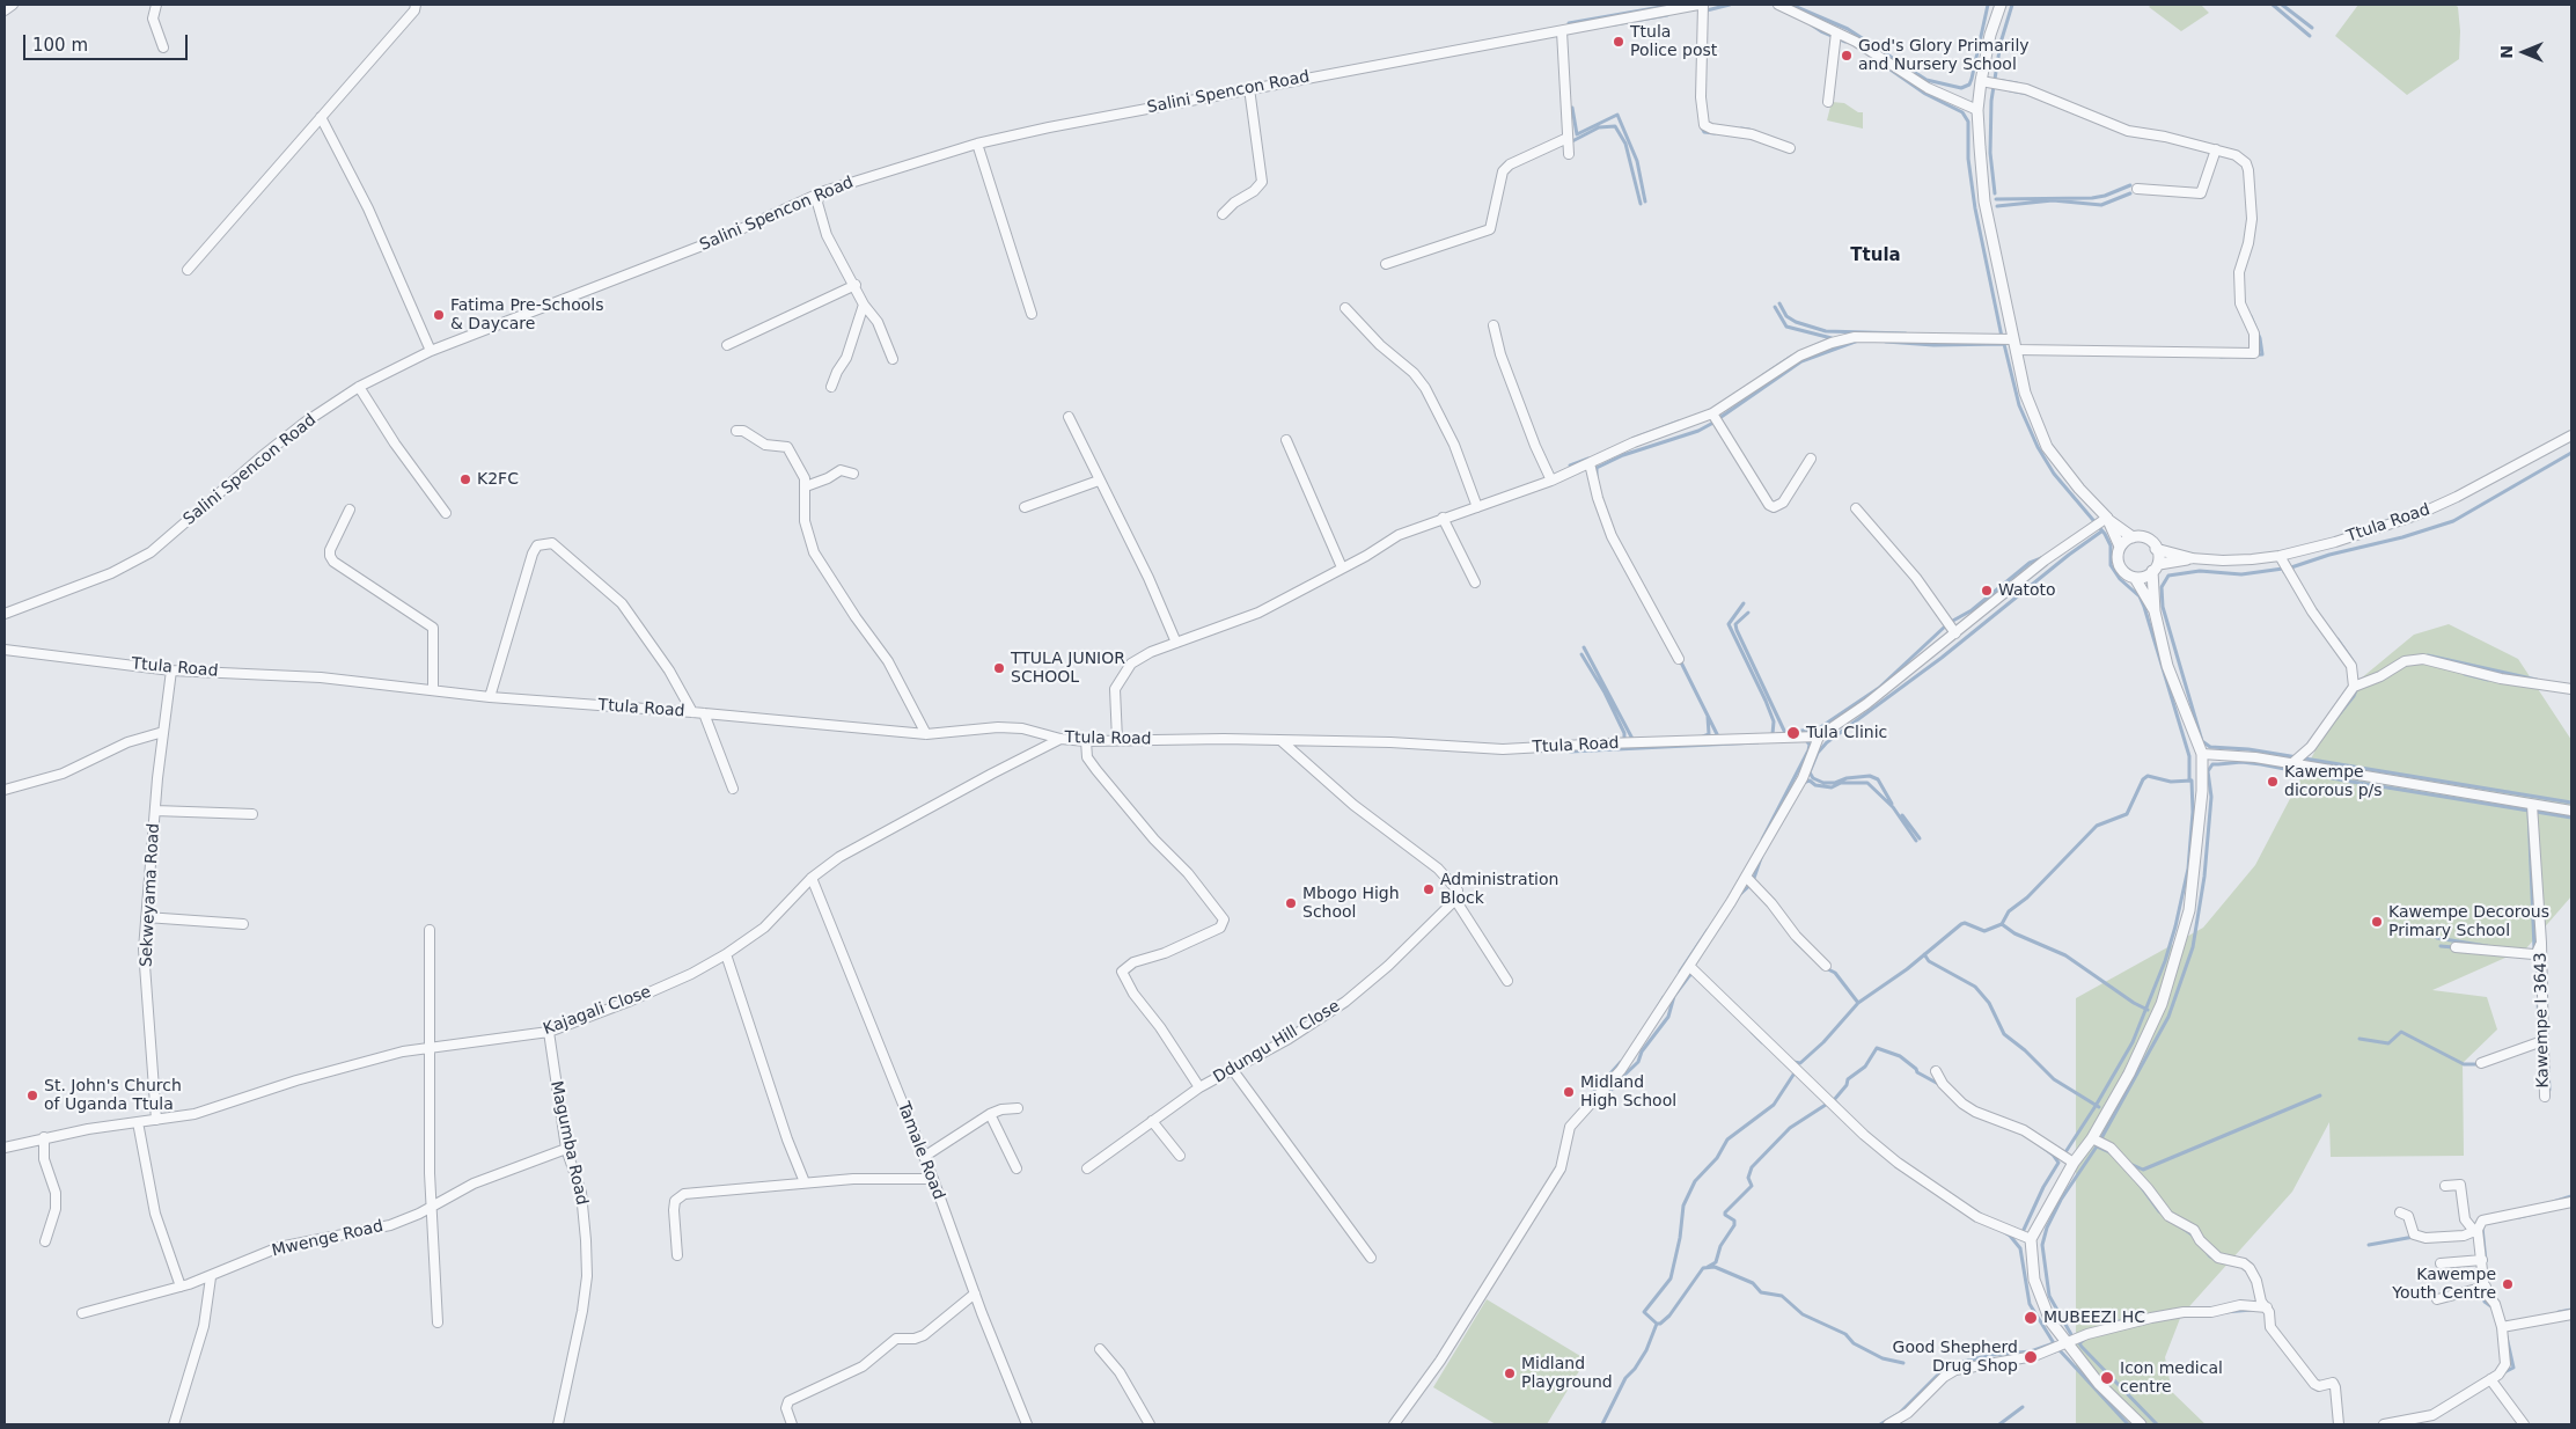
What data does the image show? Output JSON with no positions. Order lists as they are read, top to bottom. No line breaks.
{"streets":{"street":["Salini Spencon Road","Ttula Road","Sekweyama Road","Kajagali Close","Kawempe I 3643","Ddungu Hill Close","Magumba Road","Tamale Road","Mwenge Road"]},"crossings":[["Ttula Road","Sekweyama Road"],["Ttula Road","Kajagali Close"],["Sekweyama Road","Kajagali Close"],["Kajagali Close","Magumba Road"],["Kajagali Close","Tamale Road"],["Magumba Road","Mwenge Road"]],"districts":["Ttula"],"places":["Ttula Police post","God's Glory Primarily and Nursery School","Fatima Pre-Schools & Daycare","K2FC","Watoto","TTULA JUNIOR SCHOOL","Tula Clinic","Kawempe dicorous p/s","Administration Block","Mbogo High School","Kawempe Decorous Primary School","Midland High School","St. John's Church of Uganda Ttula","Kawempe Youth Centre","MUBEEZI HC","Good Shepherd Drug Shop","Midland Playground","Icon medical centre"],"scale_bar":"100 m","north":"left"}
